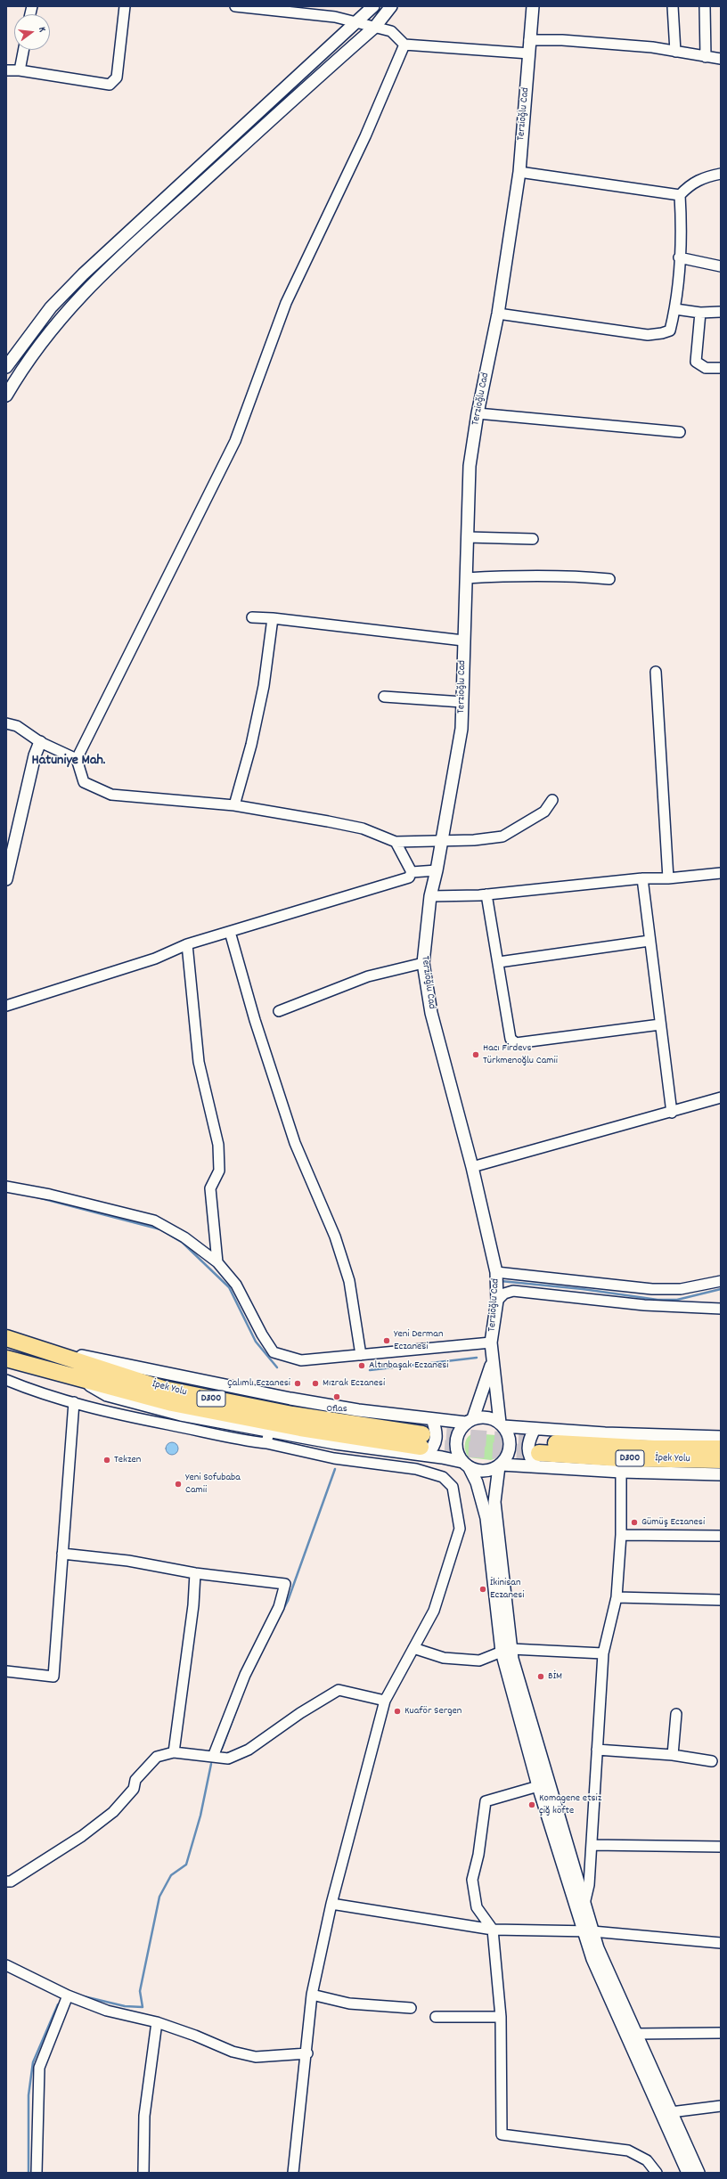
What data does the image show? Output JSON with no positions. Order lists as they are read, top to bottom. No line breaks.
{"streets":{"highway":["İpek Yolu","D300"],"street":["Terzioğlu Cad"]},"districts":["Hatuniye Mah."],"places":["Hacı Firdevs Türkmenoğlu Camii","Yeni Derman Eczanesi","Altınbaşak Eczanesi","Çalımlı Eczanesi","Mızrak Eczanesi","Oflas","Tekzen","Yeni Sofubaba Camii","Gümüş Eczanesi","İkinisan Eczanesi","BİM","Kuaför Sergen","Komagene etsiz çiğ köfte"],"north":"right"}
